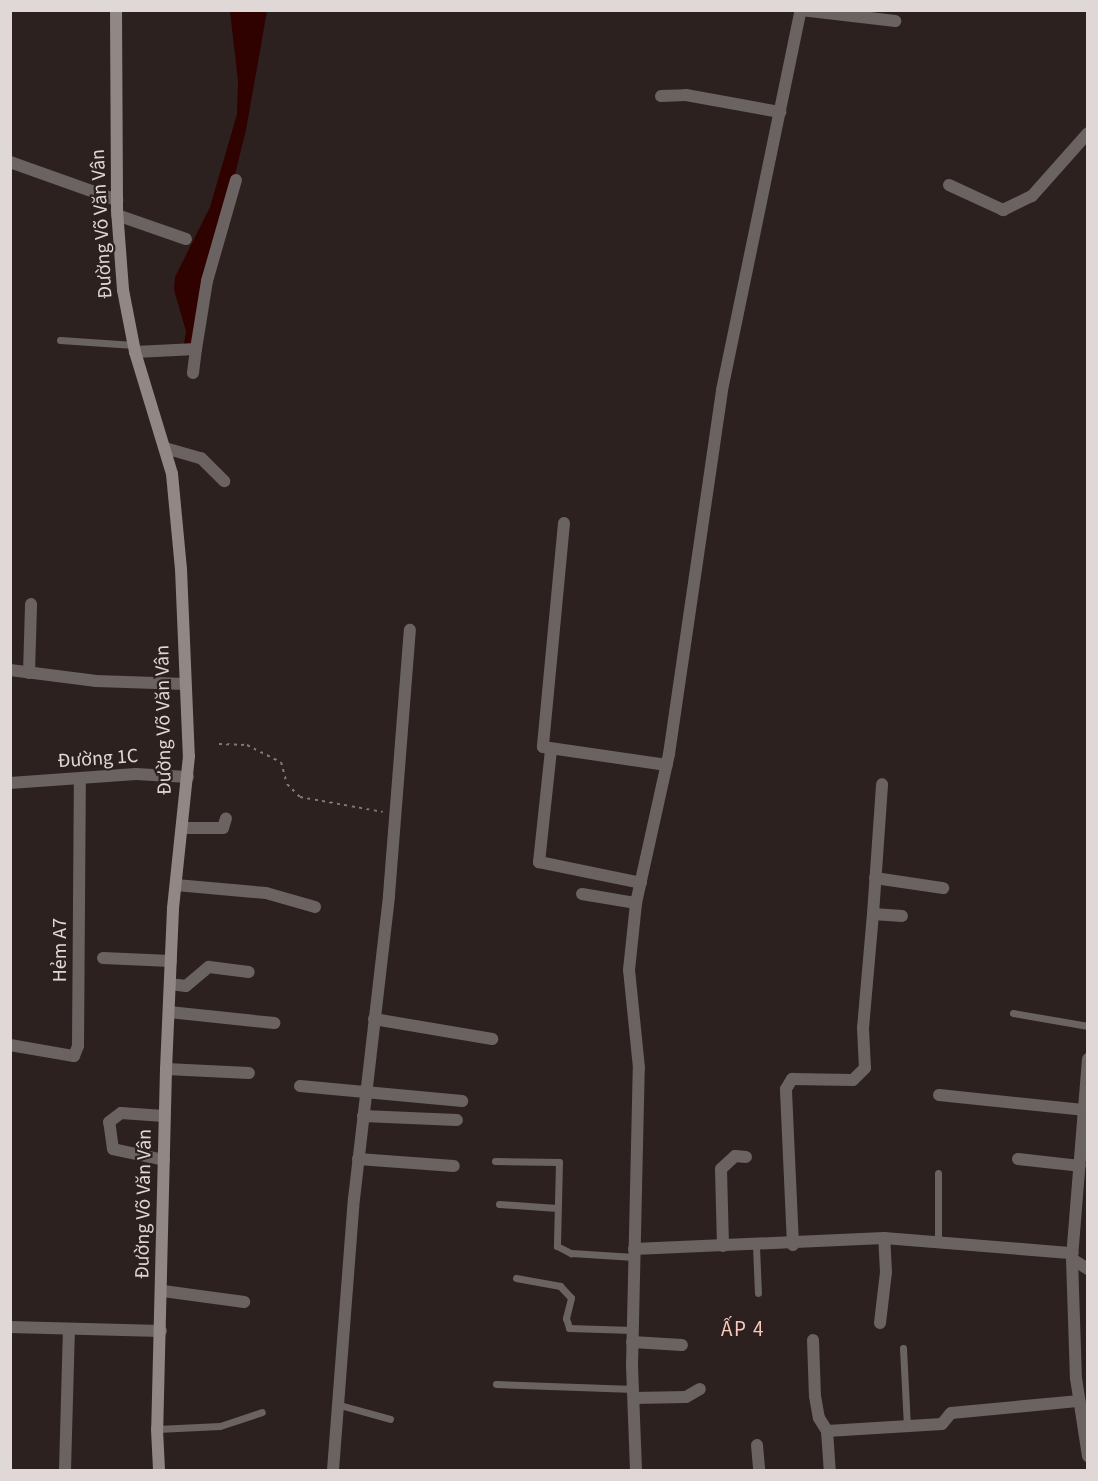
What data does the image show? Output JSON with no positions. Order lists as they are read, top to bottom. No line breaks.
{"streets":{"street":["Đường Võ Văn Vân","Đường 1C","Hẻm A7"]},"crossings":[["Đường Võ Văn Vân","Đường 1C"],["Đường 1C","Hẻm A7"]],"districts":["ẤP 4"]}
